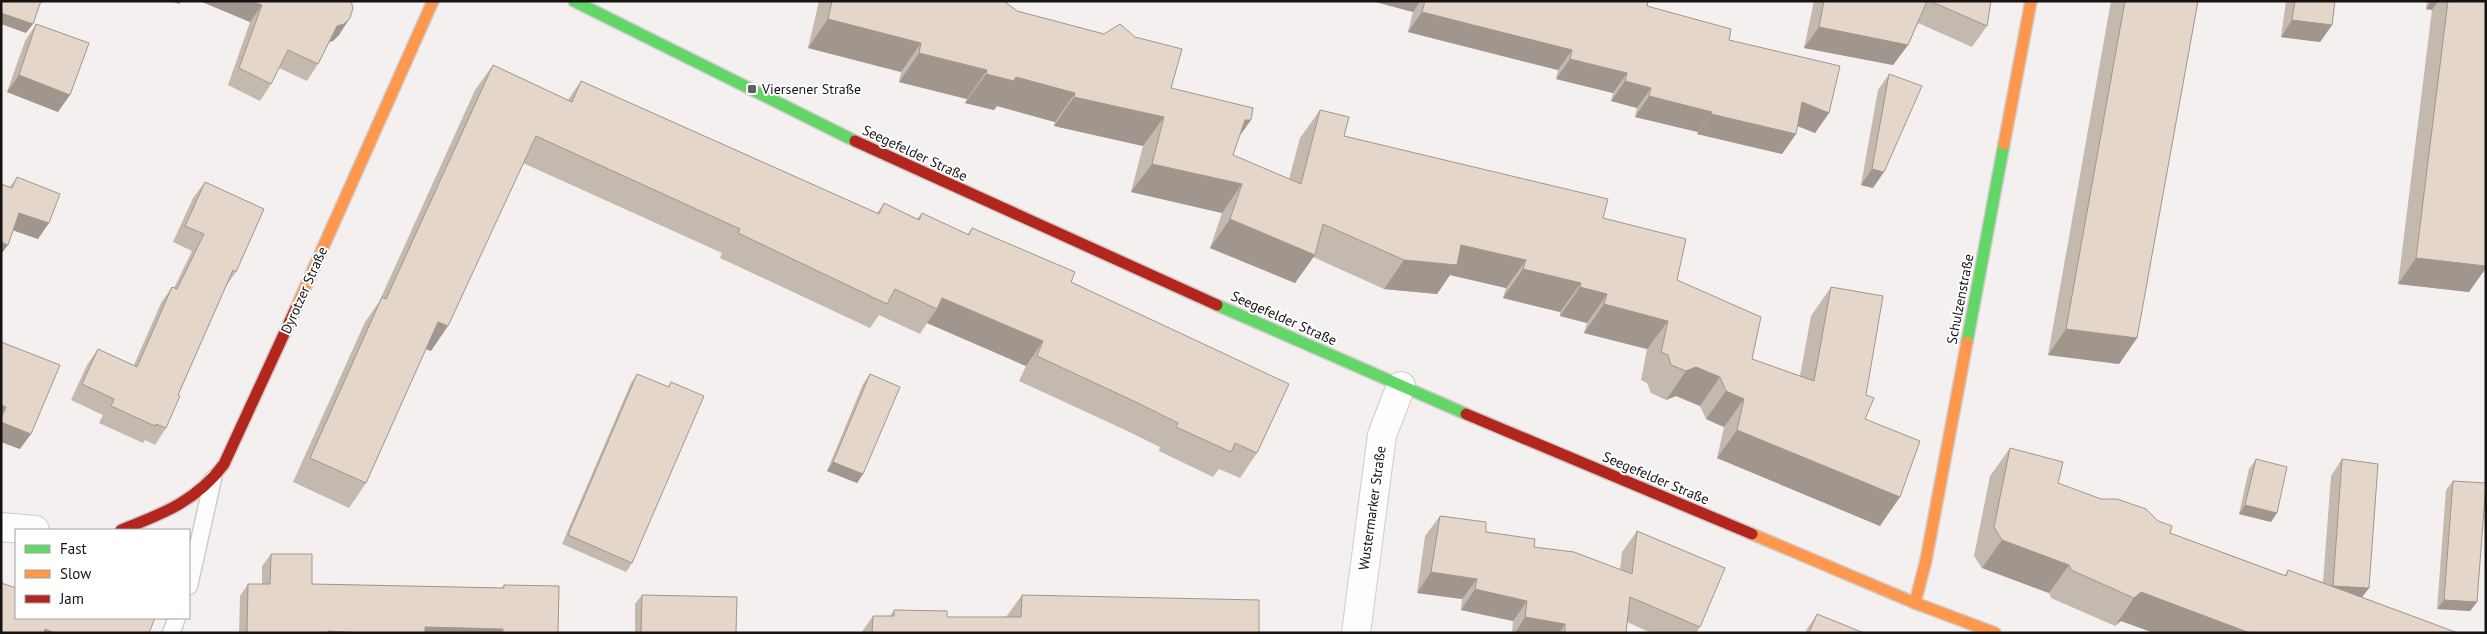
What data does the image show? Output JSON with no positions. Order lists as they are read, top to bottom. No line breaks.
{"streets":{"street":["Seegefelder Straße","Dyrotzer Straße","Schulzenstraße","Wustermarker Straße"]},"crossings":[["Seegefelder Straße","Schulzenstraße"],["Seegefelder Straße","Wustermarker Straße"]],"places":{"transit":["Viersener Straße"]},"legend":["Fast","Slow","Jam"]}
